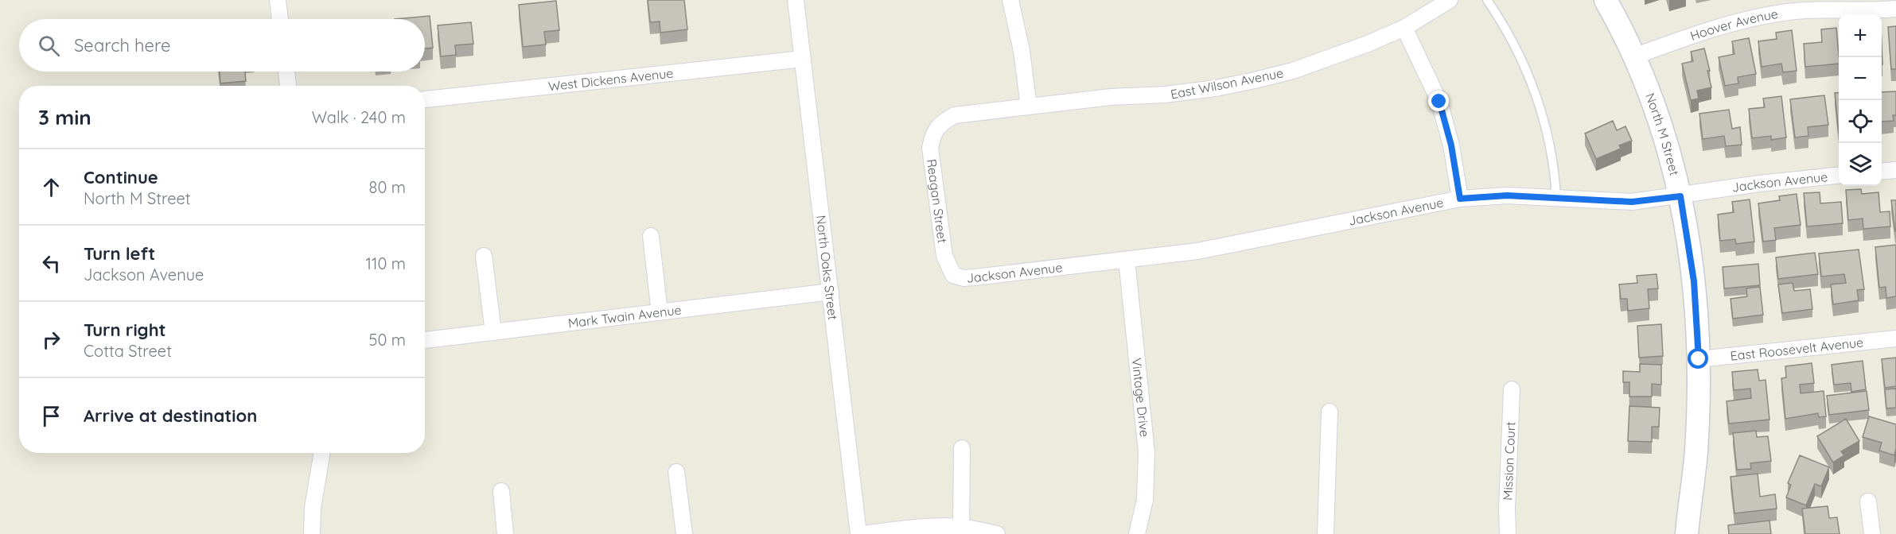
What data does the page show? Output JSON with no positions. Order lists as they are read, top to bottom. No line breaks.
{"streets":{"street":["Hoover Avenue","West Dickens Avenue","East Wilson Avenue","North M Street","Jackson Avenue","Reagan Street","North Oaks Street","Mark Twain Avenue","East Roosevelt Avenue","Vintage Drive","Mission Court"]},"crossings":[["Hoover Avenue","North M Street"],["West Dickens Avenue","North Oaks Street"],["East Wilson Avenue","Reagan Street"],["North M Street","Jackson Avenue"],["North M Street","East Roosevelt Avenue"],["Jackson Avenue","Reagan Street"],["Jackson Avenue","Vintage Drive"],["North Oaks Street","Mark Twain Avenue"]],"page":{"map_buttons":["+","−"],"search":"Search here","heading":["3 min","Walk · 240 m"],"list":[["Continue","North M Street","80 m"],["Turn left","Jackson Avenue","110 m"],["Turn right","Cotta Street","50 m"],"Arrive at destination"]}}
